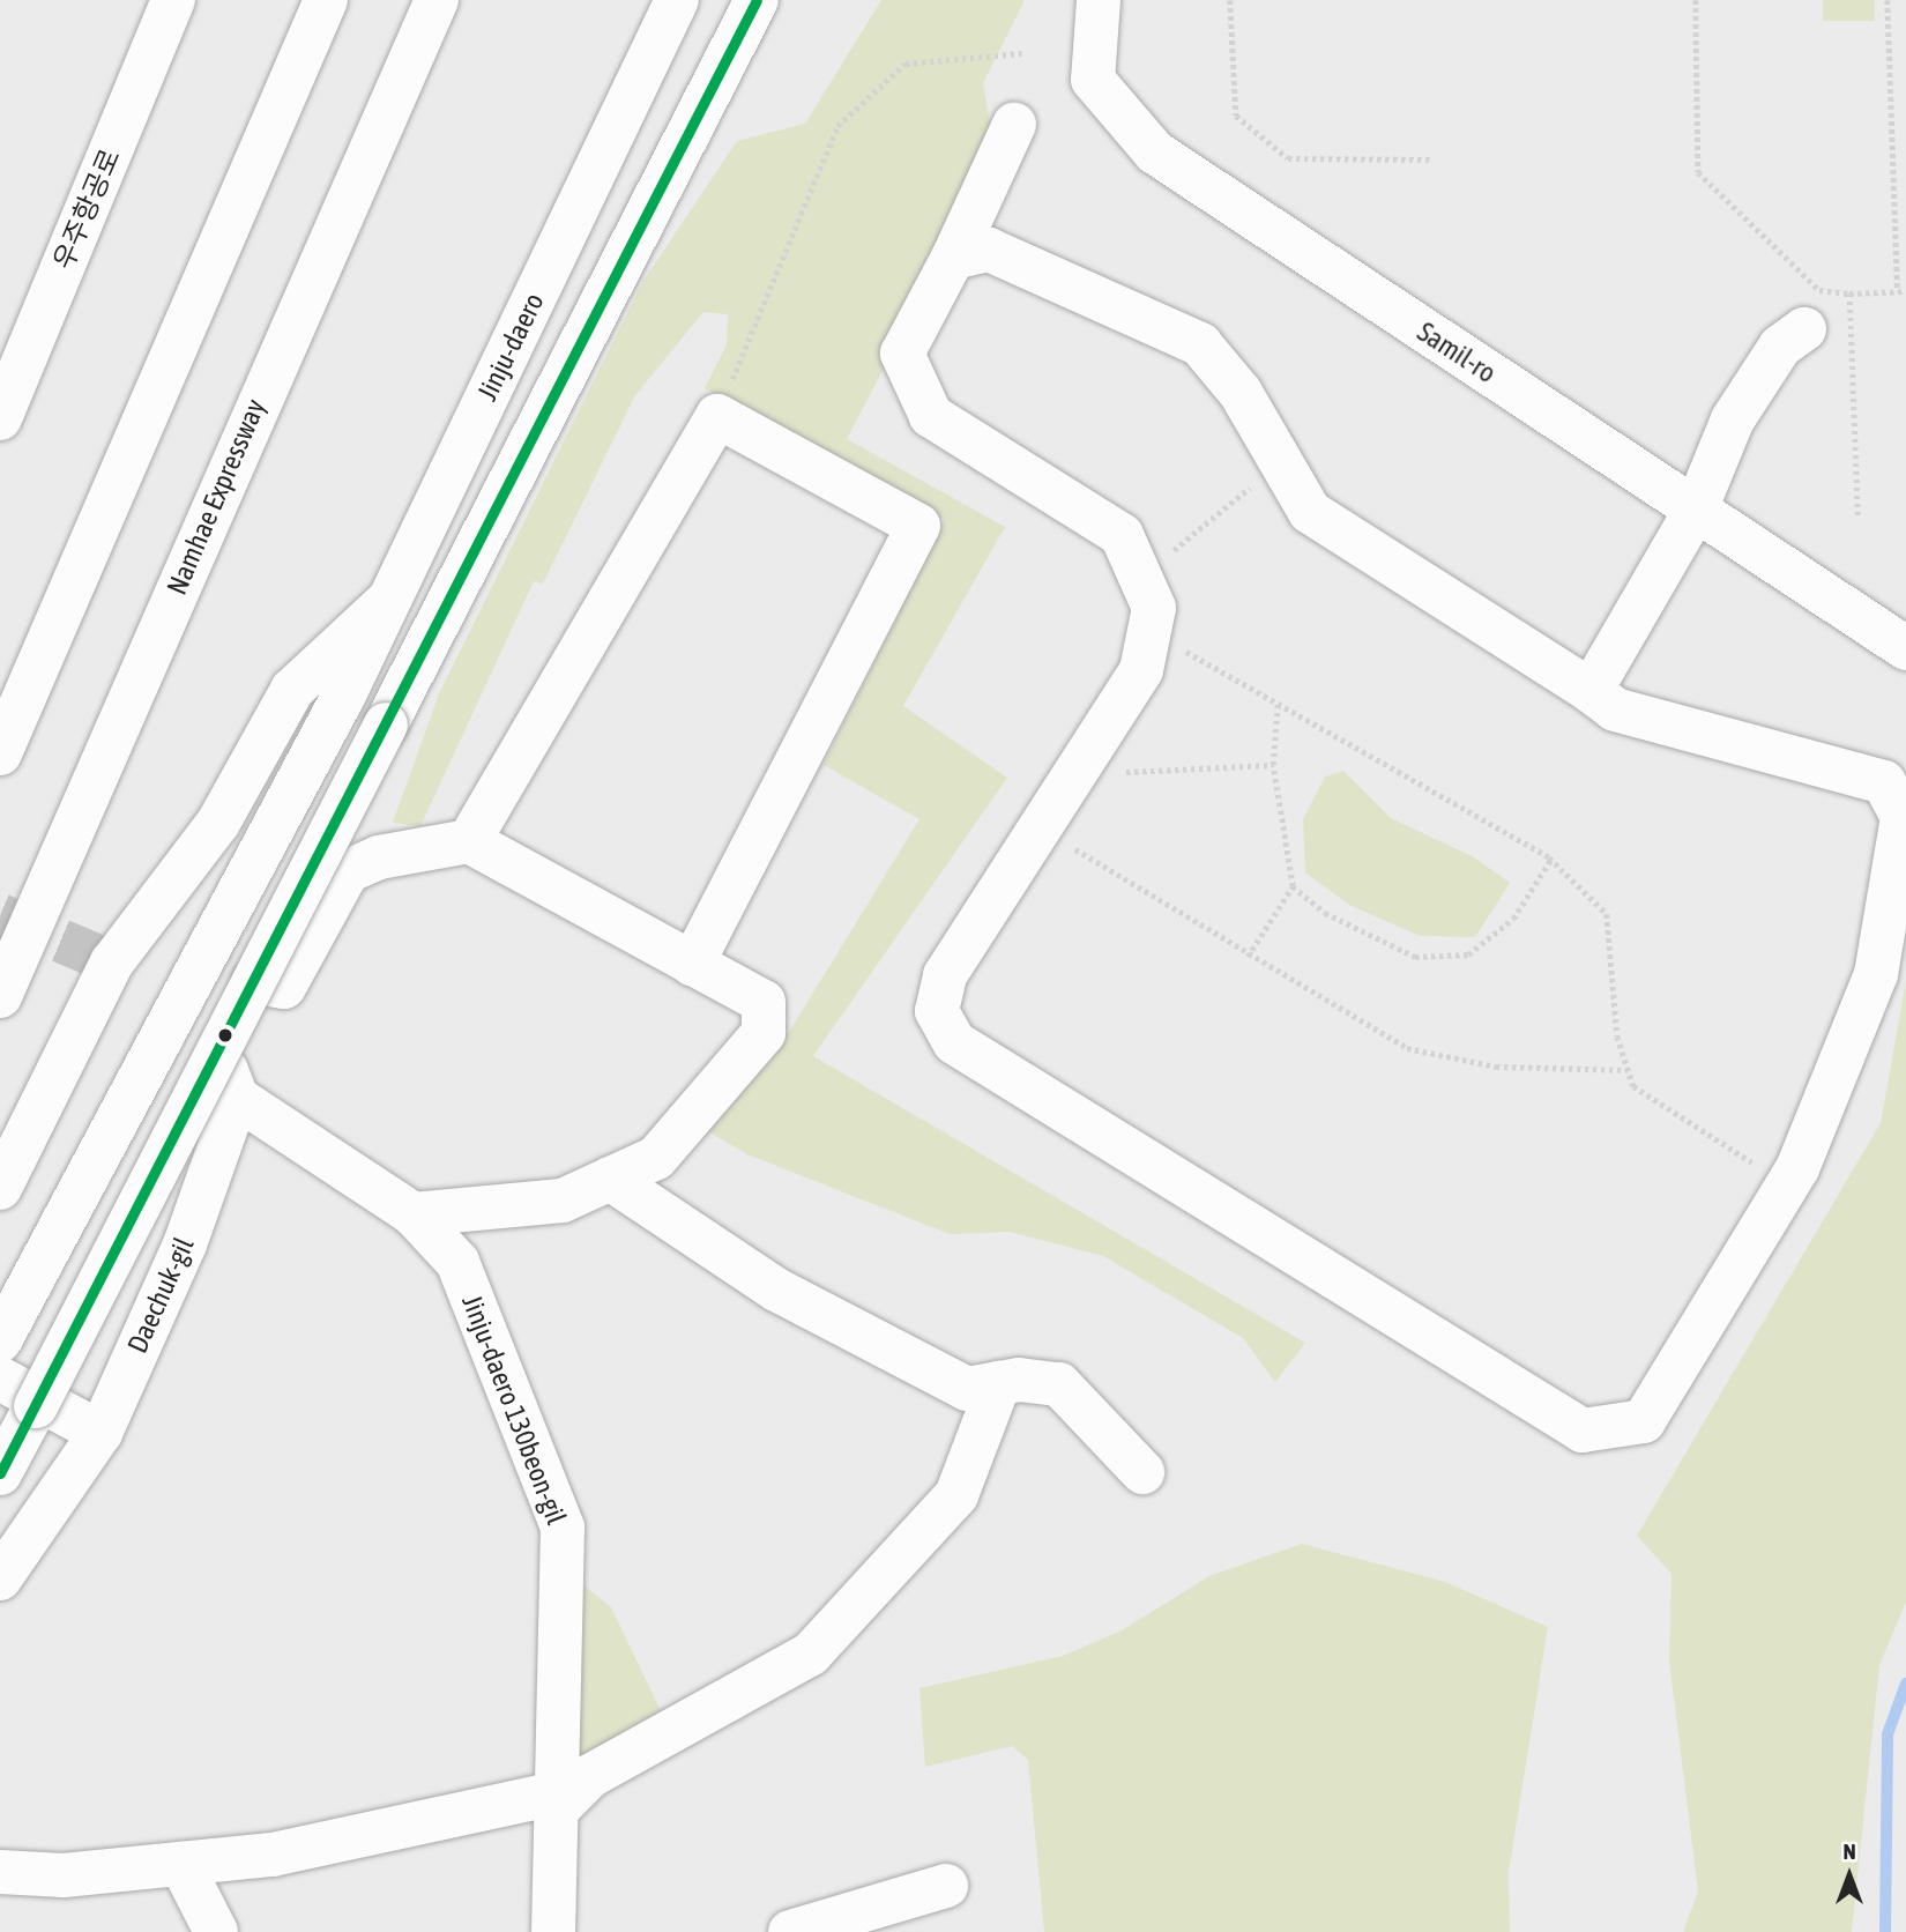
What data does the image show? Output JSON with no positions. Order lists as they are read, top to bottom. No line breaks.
{"streets":{"main road":["우주항공로","Jinju-daero","Samil-ro","Namhae Expressway","Daechuk-gil","Jinju-daero 130beon-gil"]},"crossings":[["Daechuk-gil","Jinju-daero 130beon-gil"]],"north":"top"}
